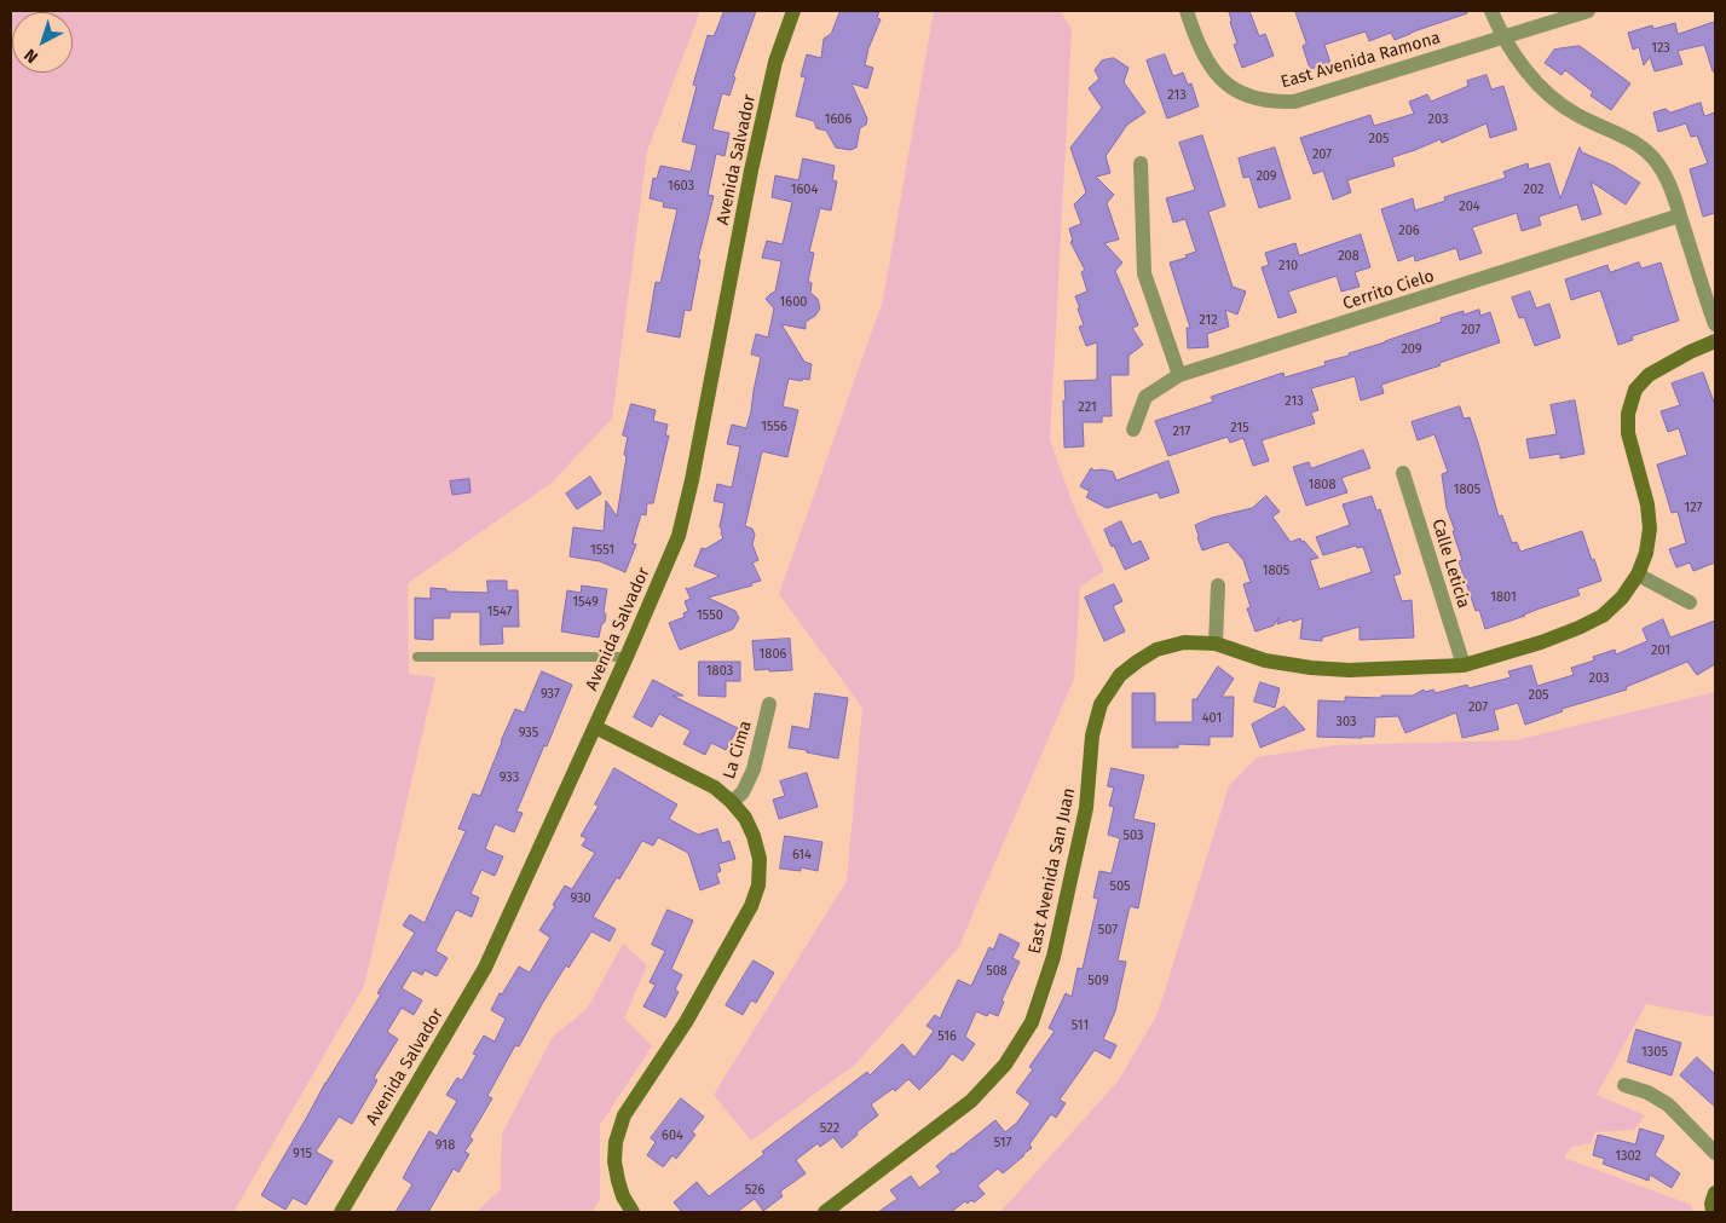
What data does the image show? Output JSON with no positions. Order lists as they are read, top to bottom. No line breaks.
{"streets":{"street":["East Avenida Ramona","Avenida Salvador","Cerrito Cielo","Calle Leticia","La Cima","East Avenida San Juan"]},"crossings":[["Calle Leticia","East Avenida San Juan"]],"house_numbers":["123","213","1606","203","205","207","209","1603","1604","202","204","206","208","210","1600","212","207","209","213","221","1556","215","217","1808","1805","127","1551","1805","1801","1549","1547","1550","201","1806","1803","203","937","205","207","401","303","935","933","503","614","505","930","507","508","509","511","516","1305","522","604","517","918","915","1302","526"],"north":"bottom left"}
